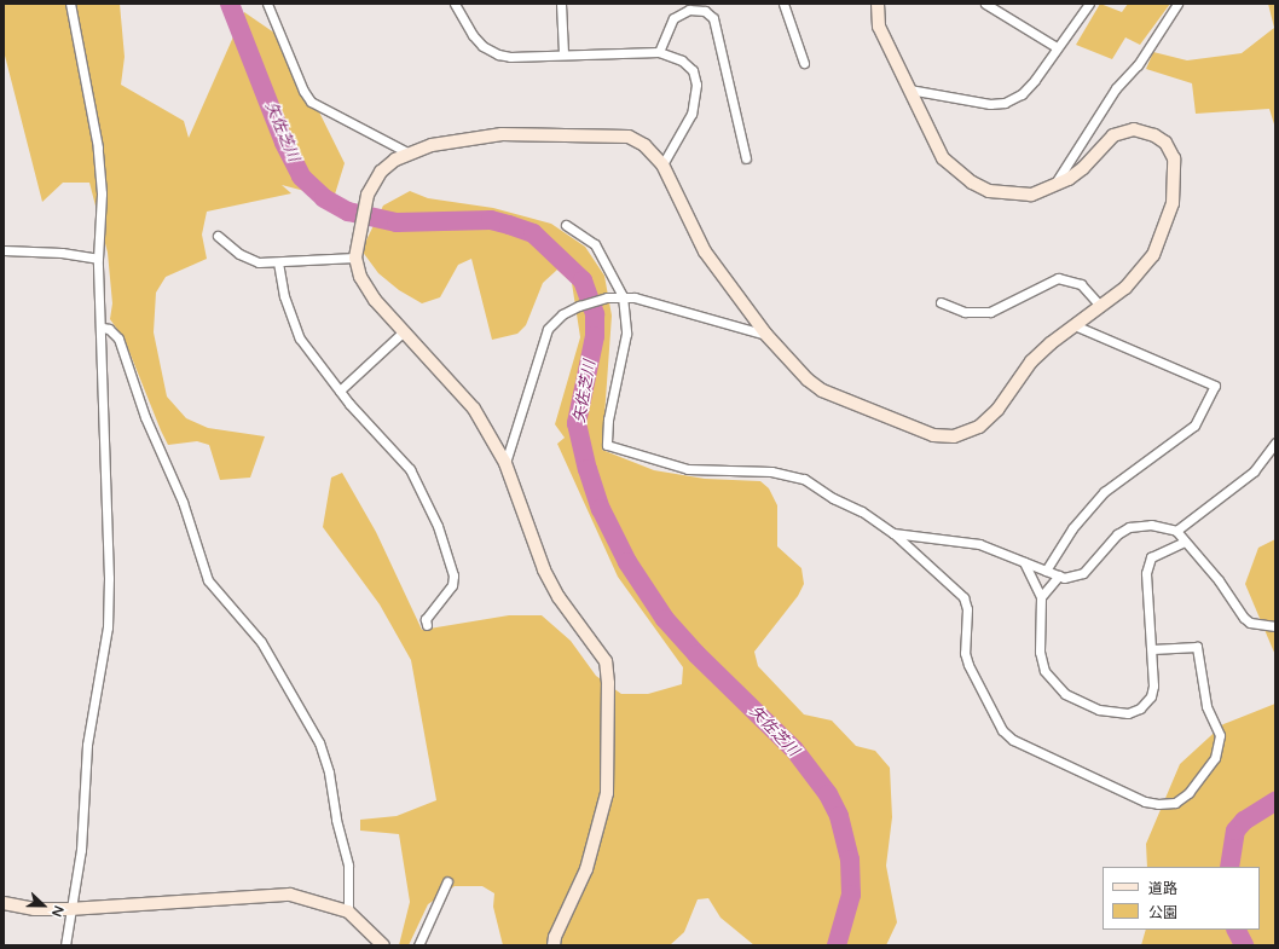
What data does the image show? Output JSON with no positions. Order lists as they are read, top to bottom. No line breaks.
{"water":["矢佐芝川"],"legend":["道路","公園"],"north":"right"}
